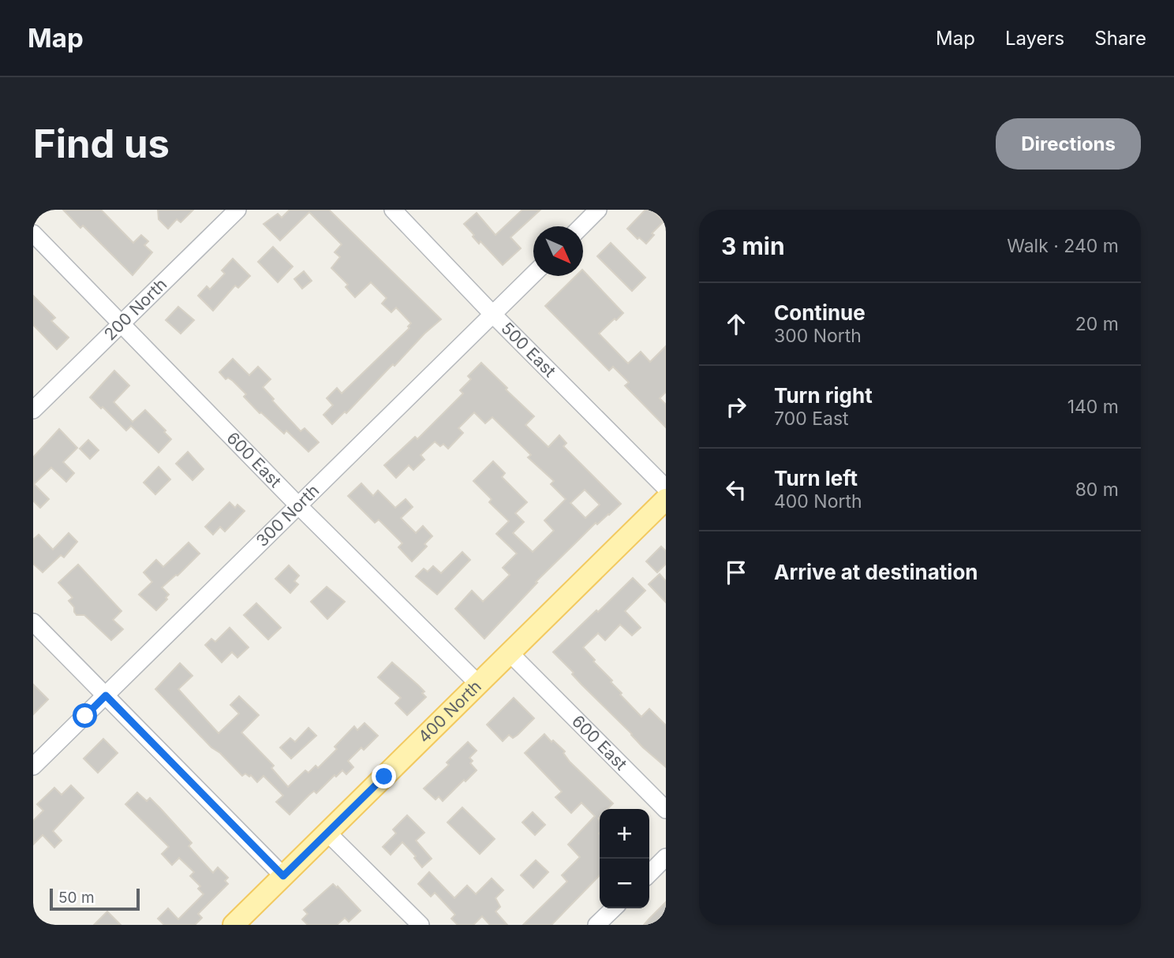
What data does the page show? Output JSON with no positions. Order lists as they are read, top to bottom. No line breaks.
{"streets":{"main road":["400 North"],"street":["200 North","500 East","600 East","300 North"]},"crossings":[["200 North","600 East"],["500 East","300 North"],["600 East","300 North"],["600 East","400 North"]],"scale_bar":"50 m","north":"bottom right","page":{"header":"Map","nav":["Map","Layers","Share"],"buttons":"Directions","title":"Find us","heading":["3 min","Walk · 240 m"],"list":[["Continue","300 North","20 m"],["Turn right","700 East","140 m"],["Turn left","400 North","80 m"],"Arrive at destination"],"map_buttons":["+","−"],"scale":"50 m"}}
